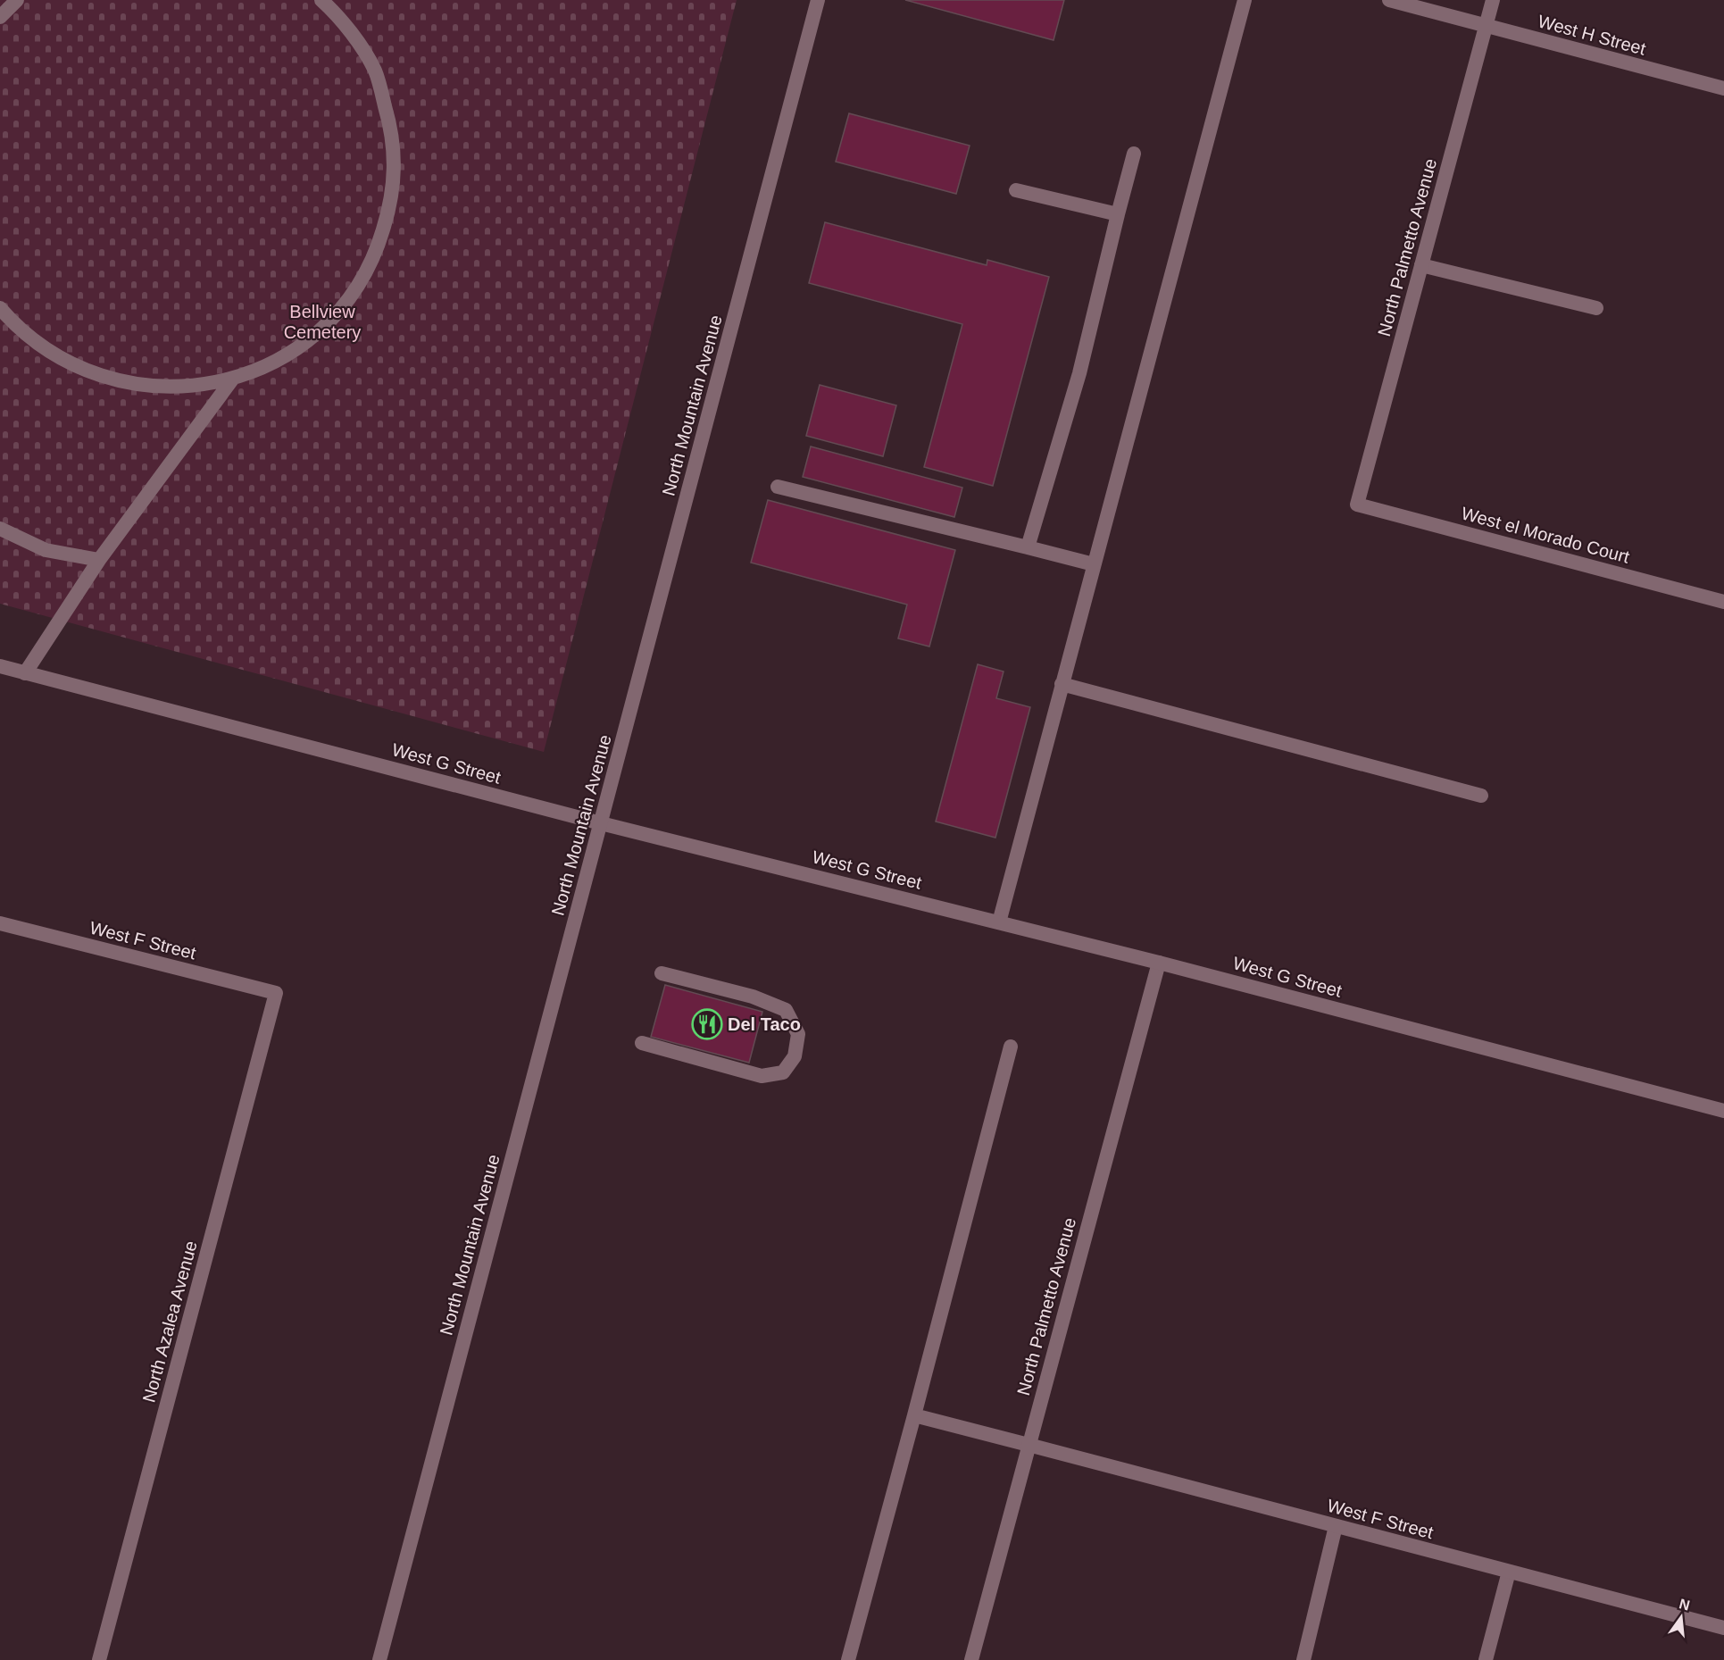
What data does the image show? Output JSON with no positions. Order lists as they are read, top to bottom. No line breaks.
{"streets":{"street":["West H Street","North Palmetto Avenue","North Mountain Avenue","West el Morado Court","West G Street","West F Street","North Azalea Avenue"]},"crossings":[["West H Street","North Palmetto Avenue"],["North Palmetto Avenue","West el Morado Court"],["North Palmetto Avenue","West G Street"],["North Palmetto Avenue","West F Street"],["North Mountain Avenue","West G Street"],["West F Street","North Azalea Avenue"]],"parks":["Bellview Cemetery"],"places":{"restaurant":["Del Taco"]},"north":"top"}
